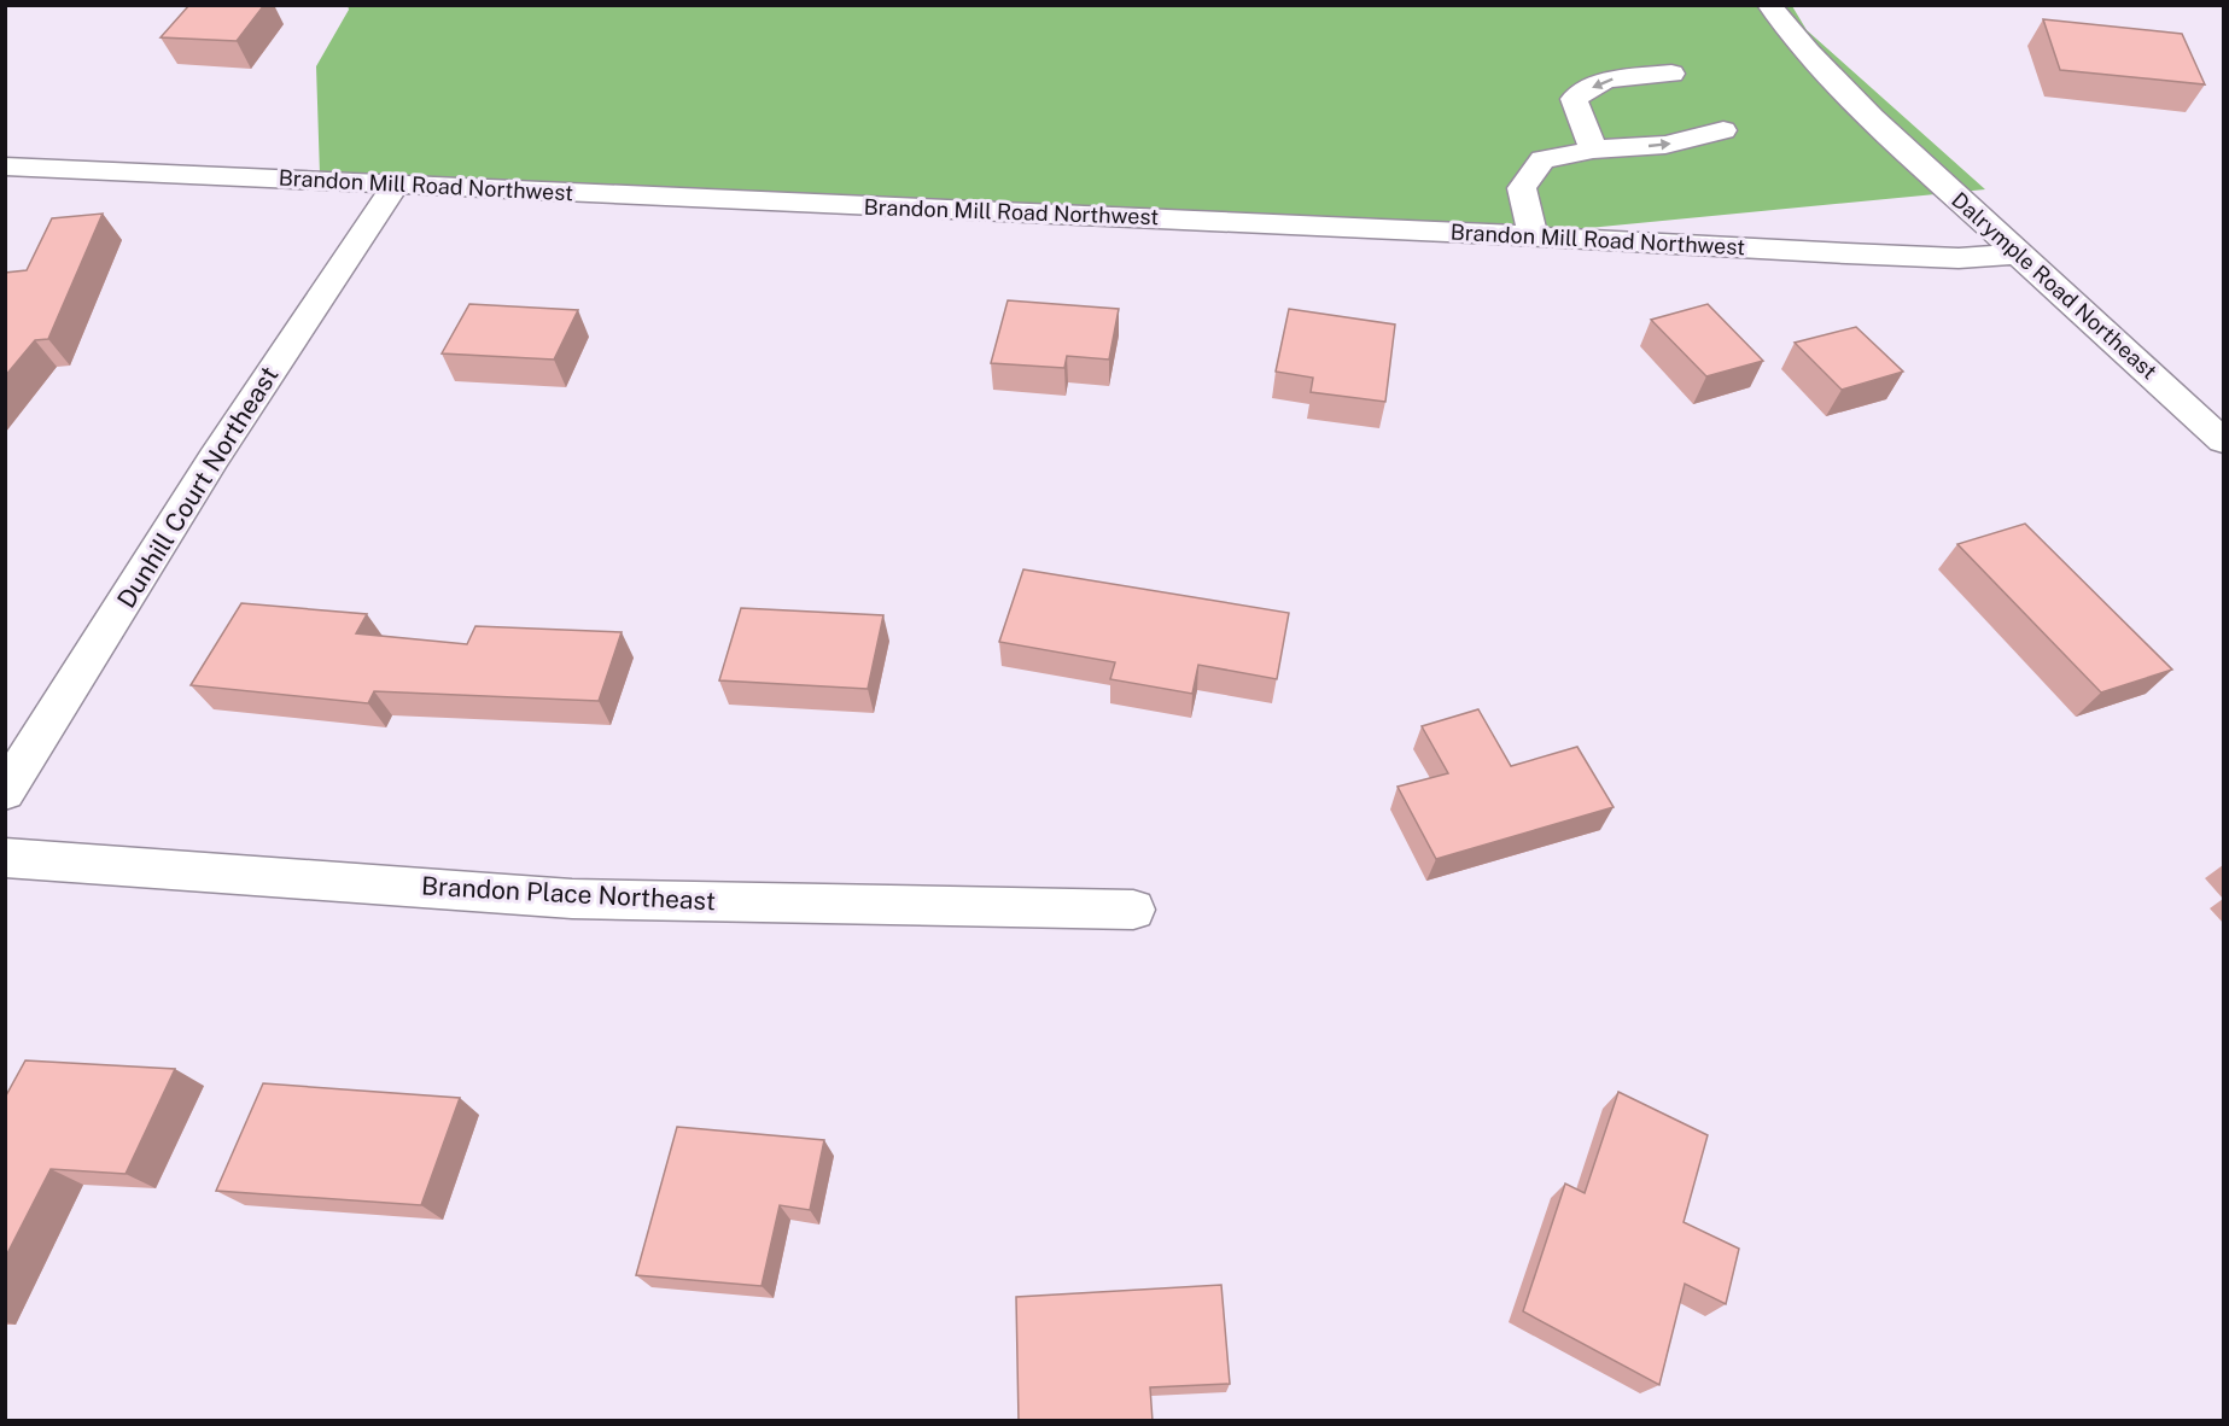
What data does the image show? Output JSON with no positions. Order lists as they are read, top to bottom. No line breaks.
{"streets":{"street":["Brandon Mill Road Northwest","Dalrymple Road Northeast","Dunhill Court Northeast","Brandon Place Northeast"]},"crossings":[["Brandon Mill Road Northwest","Dalrymple Road Northeast"],["Brandon Mill Road Northwest","Dunhill Court Northeast"]]}
